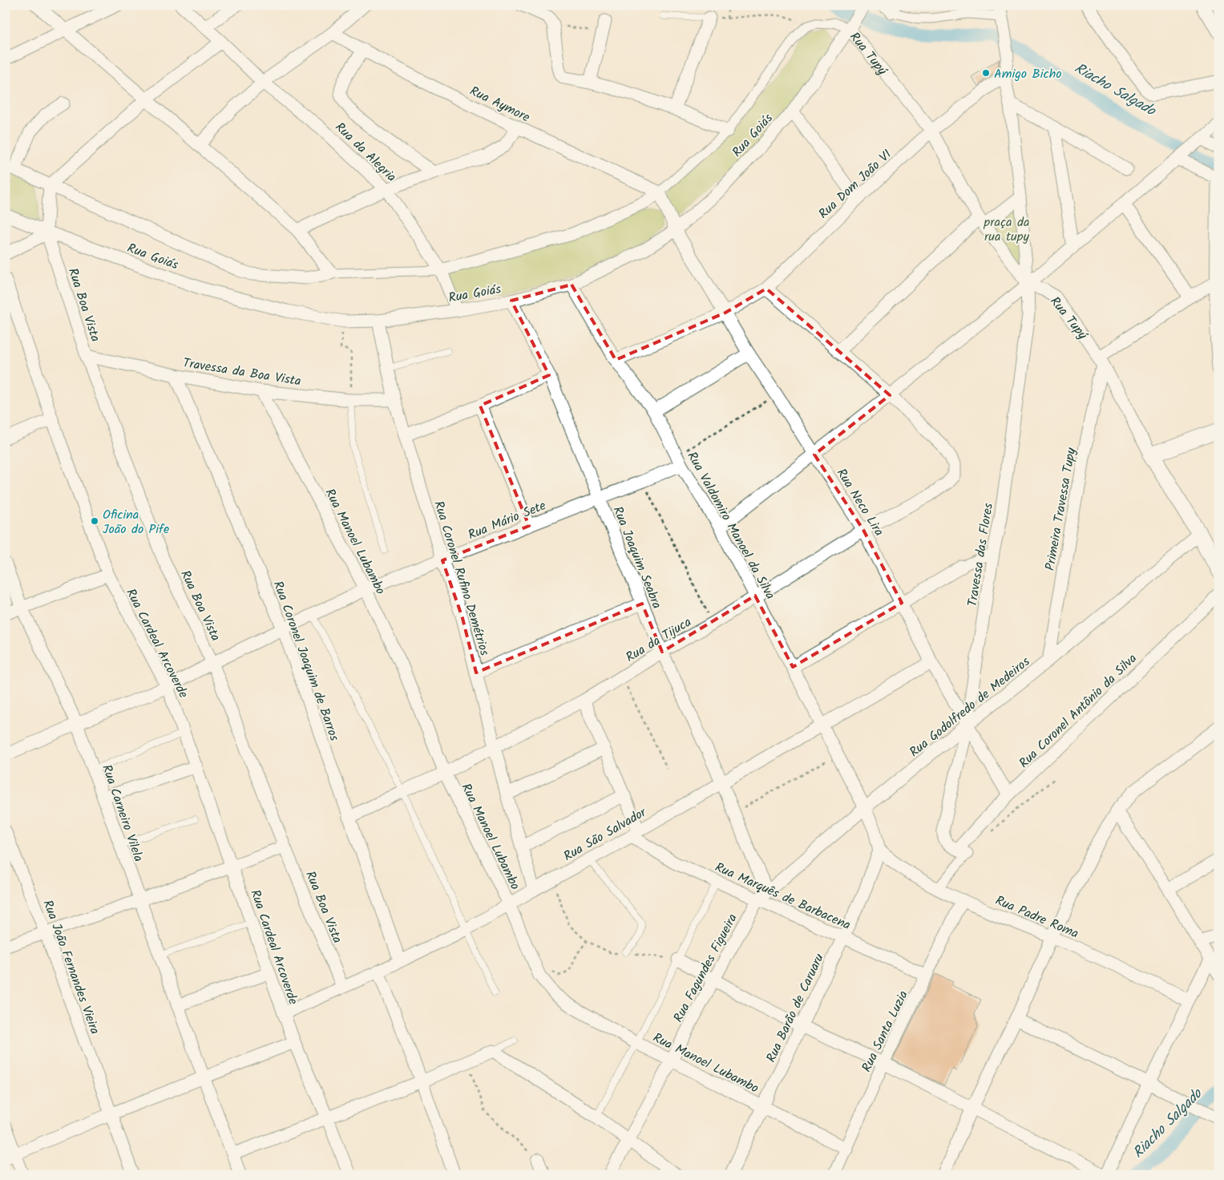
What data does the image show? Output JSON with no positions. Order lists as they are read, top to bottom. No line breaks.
{"streets":{"street":["Rua Tupý","Rua Aymore","Rua Goiás","Rua da Alegria","Rua Dom João VI","Rua Boa Vista","Travessa da Boa Vista","Rua Neco Lira","Primeira Travessa Tupy","Rua Mário Sete","Rua Valdomiro Manoel da Silva","Rua Manoel Lubambo","Travessa das Flores","Rua Joaquim Seabra","Rua Coronel Rufino Demétrios","Rua da Tijuca","Rua Cardeal Arcoverde","Rua Coronel Joaquim de Barros","Rua Godolfredo de Medeiros","Rua Coronel Antônio da Silva","Rua Carneiro Vilela","Rua São Salvador","Rua Marquês de Barbacena","Rua Padre Roma","Rua João Fernandes Vieira","Rua Fagundes Figueira","Rua Barão de Caruaru","Rua Santa Luzia"]},"crossings":[["Rua Tupý","Rua Goiás"],["Rua Tupý","Rua Dom João VI"],["Rua Tupý","Primeira Travessa Tupy"],["Rua Tupý","Travessa das Flores"],["Rua Tupý","Rua Godolfredo de Medeiros"],["Rua Aymore","Rua Neco Lira"],["Rua Goiás","Rua da Alegria"],["Rua Goiás","Rua Boa Vista"],["Rua Goiás","Rua Neco Lira"],["Rua Goiás","Rua Valdomiro Manoel da Silva"],["Rua Goiás","Rua Joaquim Seabra"],["Rua Goiás","Rua Coronel Rufino Demétrios"],["Rua Dom João VI","Rua Neco Lira"],["Rua Dom João VI","Rua Valdomiro Manoel da Silva"],["Rua Dom João VI","Travessa das Flores"],["Rua Boa Vista","Travessa da Boa Vista"],["Rua Boa Vista","Rua Mário Sete"],["Rua Boa Vista","Rua São Salvador"],["Travessa da Boa Vista","Rua Manoel Lubambo"],["Travessa da Boa Vista","Rua Coronel Rufino Demétrios"],["Travessa da Boa Vista","Rua Coronel Joaquim de Barros"],["Rua Neco Lira","Travessa das Flores"],["Rua Neco Lira","Rua da Tijuca"],["Rua Neco Lira","Rua Godolfredo de Medeiros"],["Rua Neco Lira","Rua Coronel Antônio da Silva"],["Rua Neco Lira","Rua São Salvador"],["Primeira Travessa Tupy","Rua Godolfredo de Medeiros"],["Rua Mário Sete","Rua Valdomiro Manoel da Silva"],["Rua Mário Sete","Rua Manoel Lubambo"],["Rua Mário Sete","Rua Joaquim Seabra"],["Rua Mário Sete","Rua Coronel Rufino Demétrios"],["Rua Mário Sete","Rua Cardeal Arcoverde"],["Rua Mário Sete","Rua Coronel Joaquim de Barros"],["Rua Mário Sete","Rua Carneiro Vilela"],["Rua Valdomiro Manoel da Silva","Rua da Tijuca"],["Rua Valdomiro Manoel da Silva","Rua Godolfredo de Medeiros"],["Rua Valdomiro Manoel da Silva","Rua São Salvador"],["Rua Valdomiro Manoel da Silva","Rua Padre Roma"],["Rua Valdomiro Manoel da Silva","Rua Barão de Caruaru"],["Rua Manoel Lubambo","Rua da Tijuca"],["Rua Manoel Lubambo","Rua São Salvador"],["Rua Manoel Lubambo","Rua Fagundes Figueira"],["Rua Manoel Lubambo","Rua Barão de Caruaru"],["Rua Manoel Lubambo","Rua Santa Luzia"],["Travessa das Flores","Rua Godolfredo de Medeiros"],["Travessa das Flores","Rua Coronel Antônio da Silva"],["Rua Joaquim Seabra","Rua da Tijuca"],["Rua Joaquim Seabra","Rua Godolfredo de Medeiros"],["Rua Joaquim Seabra","Rua São Salvador"],["Rua Coronel Rufino Demétrios","Rua da Tijuca"],["Rua Coronel Rufino Demétrios","Rua São Salvador"],["Rua da Tijuca","Rua Coronel Joaquim de Barros"],["Rua Cardeal Arcoverde","Rua São Salvador"],["Rua Coronel Joaquim de Barros","Rua São Salvador"],["Rua Godolfredo de Medeiros","Rua Marquês de Barbacena"],["Rua Godolfredo de Medeiros","Rua Fagundes Figueira"],["Rua São Salvador","Rua Marquês de Barbacena"],["Rua Marquês de Barbacena","Rua Fagundes Figueira"],["Rua Marquês de Barbacena","Rua Barão de Caruaru"],["Rua Marquês de Barbacena","Rua Santa Luzia"],["Rua Padre Roma","Rua Barão de Caruaru"],["Rua Padre Roma","Rua Santa Luzia"]],"water":["Riacho Salgado"],"parks":["praça da rua tupy"],"places":["Amigo Bicho","Oficina João do Pife"]}
